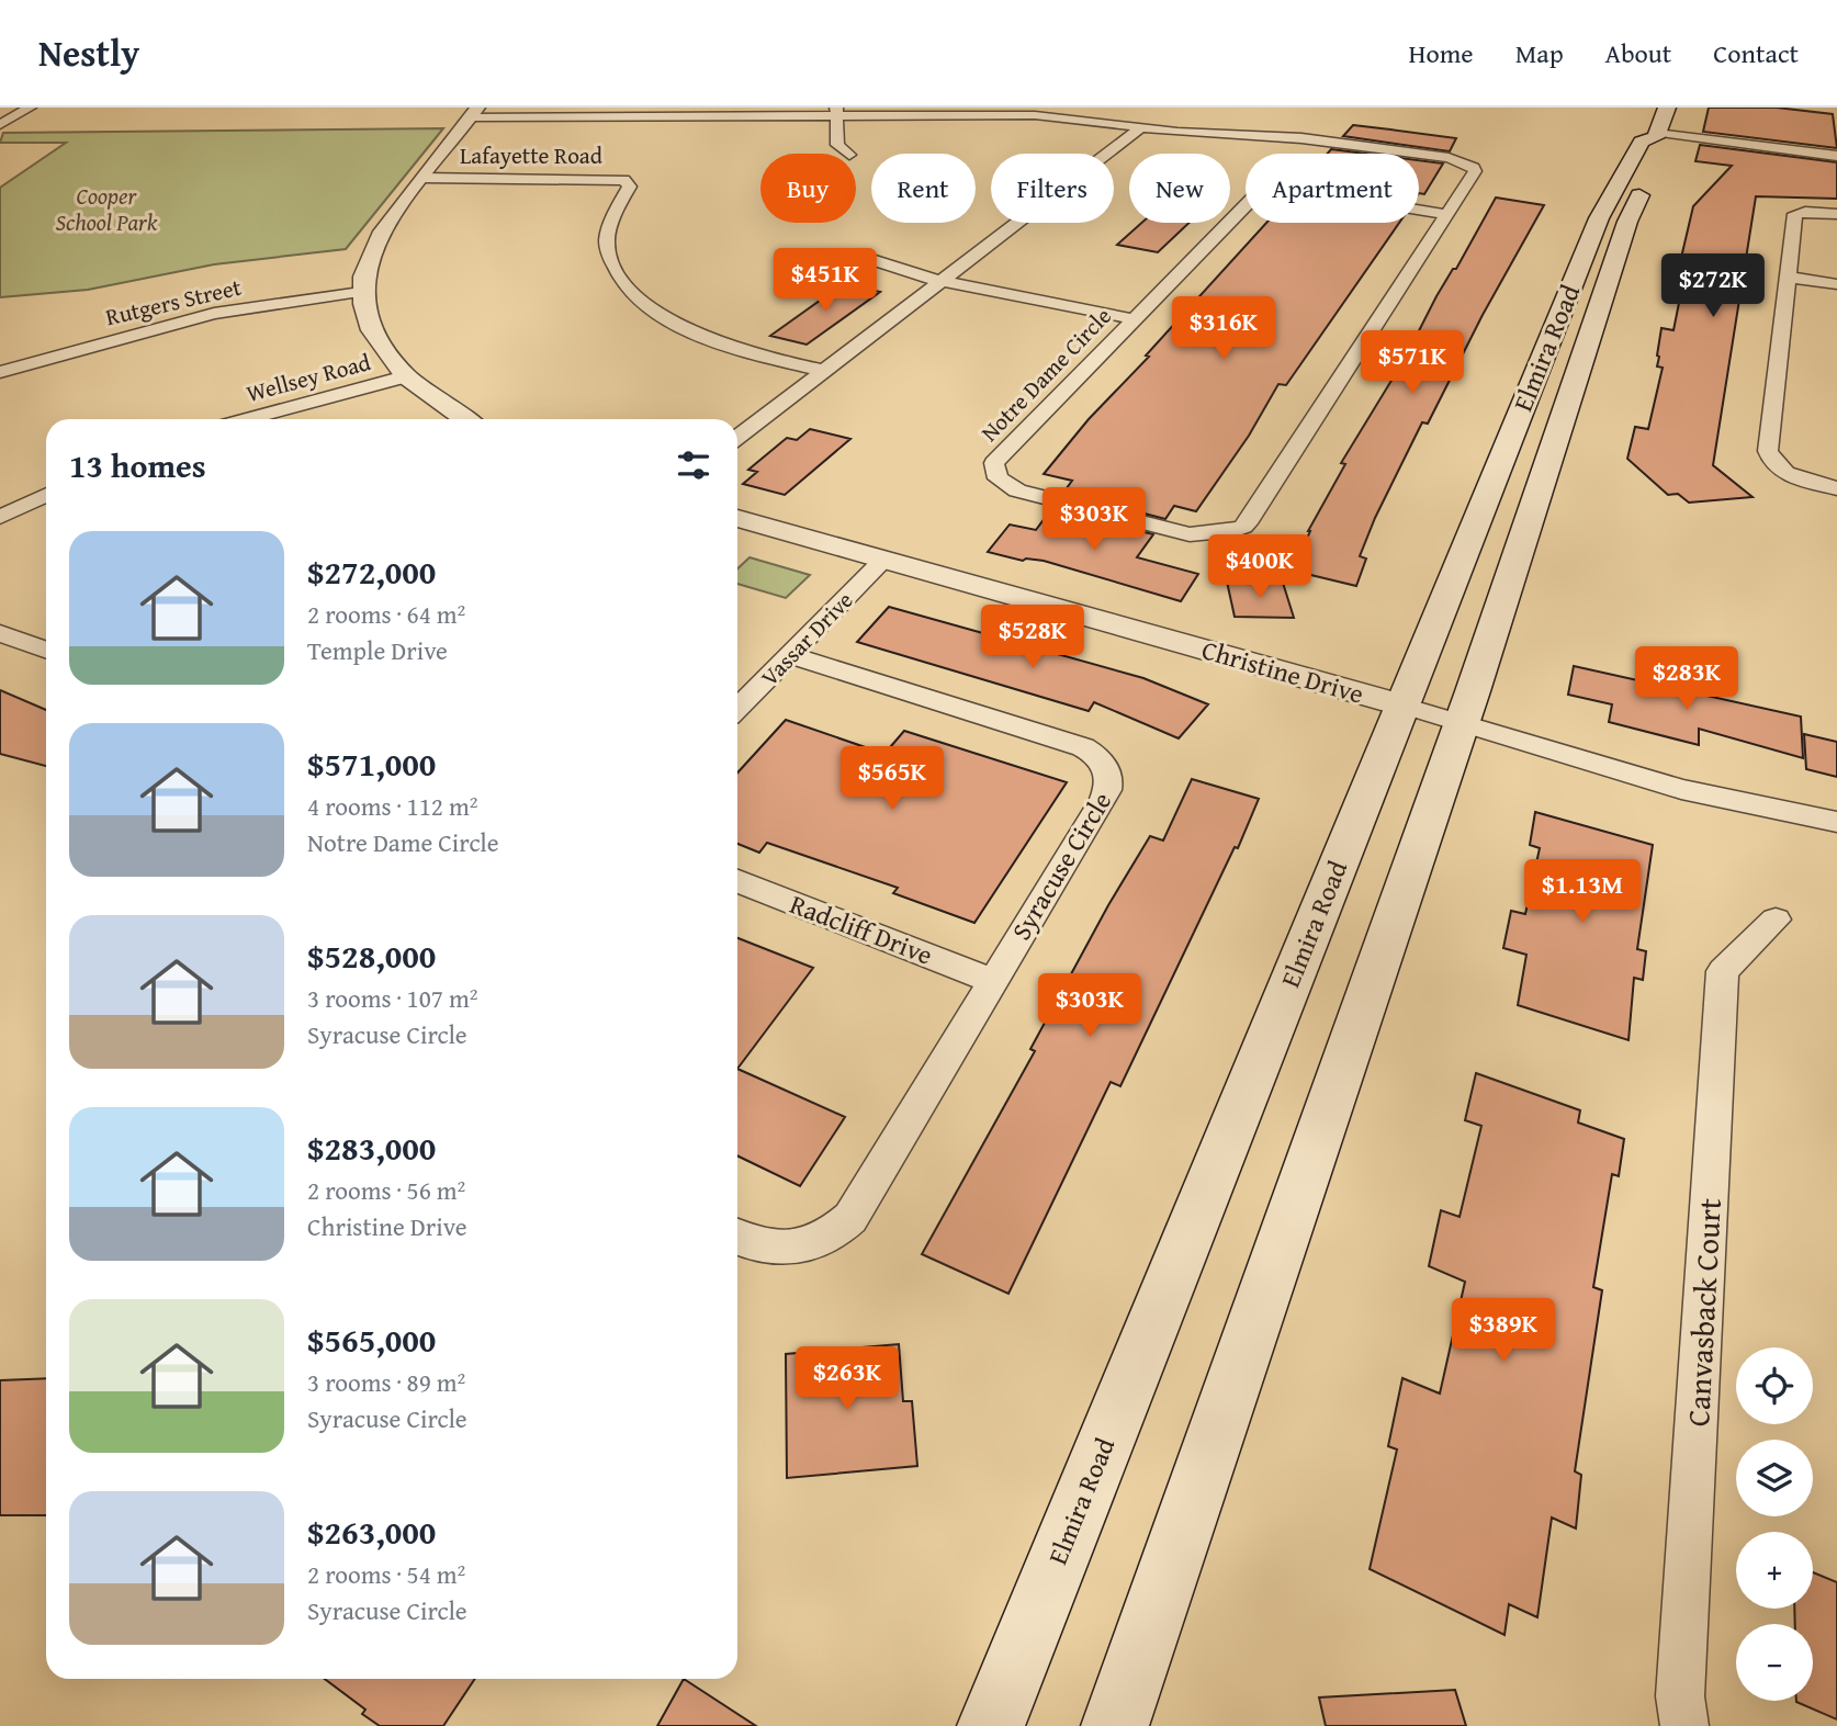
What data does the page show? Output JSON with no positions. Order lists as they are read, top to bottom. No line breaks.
{"streets":{"main road":["Elmira Road"],"street":["Lafayette Road","Rutgers Street","Notre Dame Circle","Wellsey Road","Vassar Drive","Christine Drive","Syracuse Circle","Radcliff Drive","Canvasback Court"]},"crossings":[["Elmira Road","Christine Drive"],["Vassar Drive","Christine Drive"],["Vassar Drive","Syracuse Circle"],["Syracuse Circle","Radcliff Drive"]],"parks":["Cooper School Park"],"page":{"header":"Nestly","nav":["Home","Map","About","Contact"],"chip":["Buy","Rent","Filters","New","Apartment"],"price":["$451K","$272K","$316K","$571K","$303K","$400K","$528K","$283K","$565K","$1.13M","$303K","$389K","$263K"],"heading":"13 homes","list":[{"name":"$272,000","note":"2 rooms · 64 m² · Temple Drive"},{"name":"$571,000","note":"4 rooms · 112 m² · Notre Dame Circle"},{"name":"$528,000","note":"3 rooms · 107 m² · Syracuse Circle"},{"name":"$283,000","note":"2 rooms · 56 m² · Christine Drive"},{"name":"$565,000","note":"3 rooms · 89 m² · Syracuse Circle"},{"name":"$263,000","note":"2 rooms · 54 m² · Syracuse Circle"}],"map_buttons":["+","−"]}}
